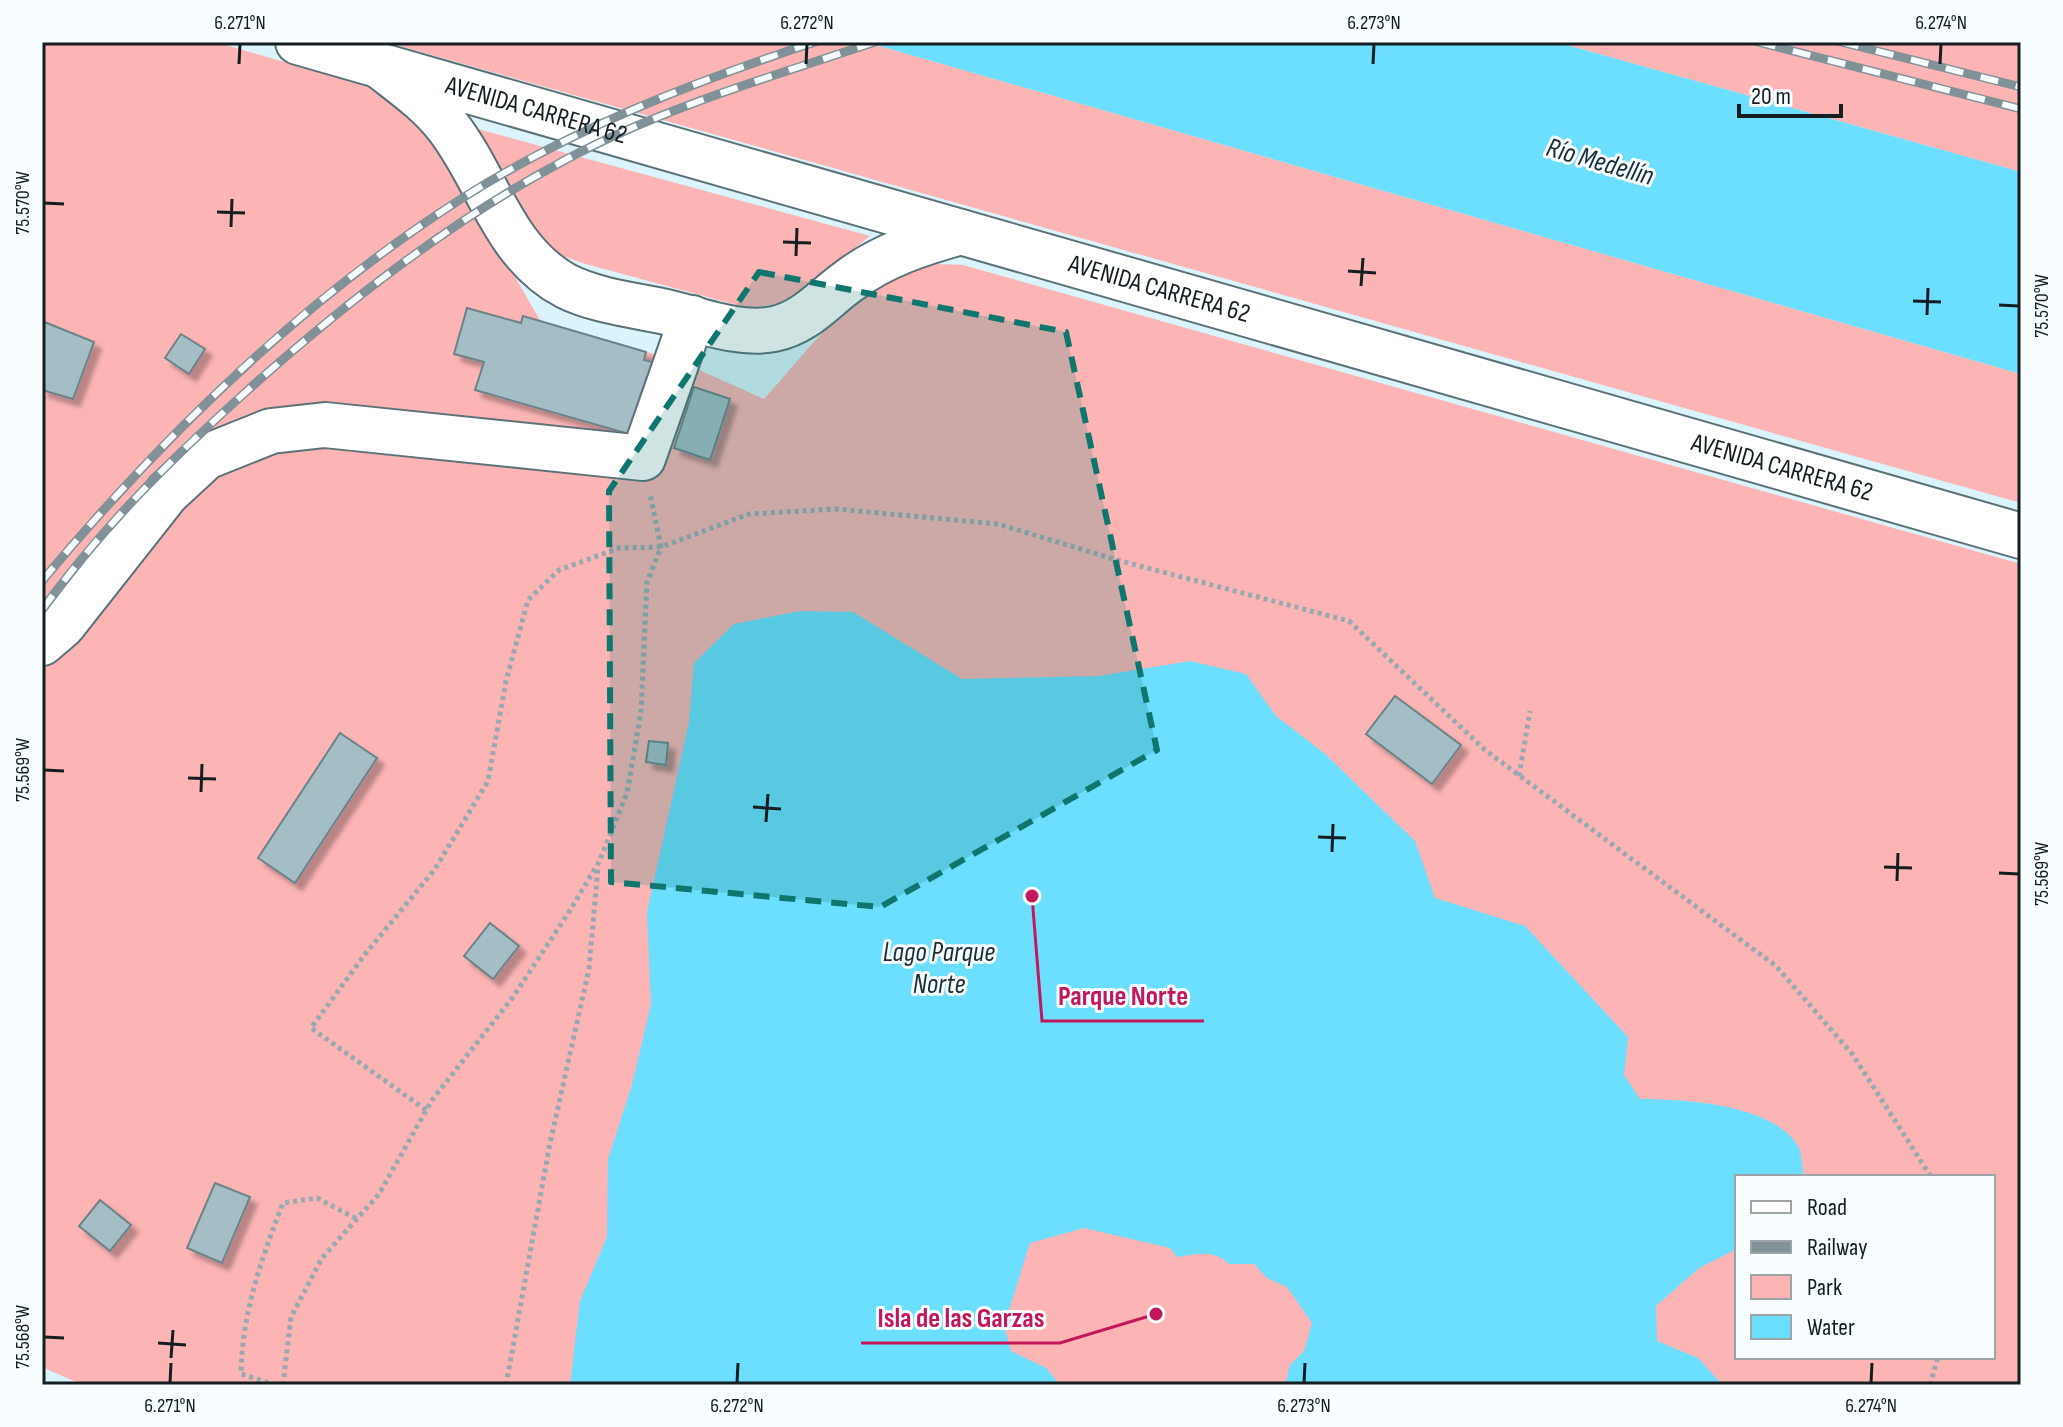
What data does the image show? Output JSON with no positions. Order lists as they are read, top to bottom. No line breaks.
{"streets":{"main road":["AVENIDA CARRERA 62"]},"water":["Río Medellín","Lago Parque Norte"],"places":["Parque Norte","Isla de las Garzas"],"legend":["Road","Railway","Park","Water"],"scale_bar":"20 m","coordinates":["6.271°N","6.272°N","6.273°N","6.274°N","75.570°W","75.569°W","75.568°W"]}
